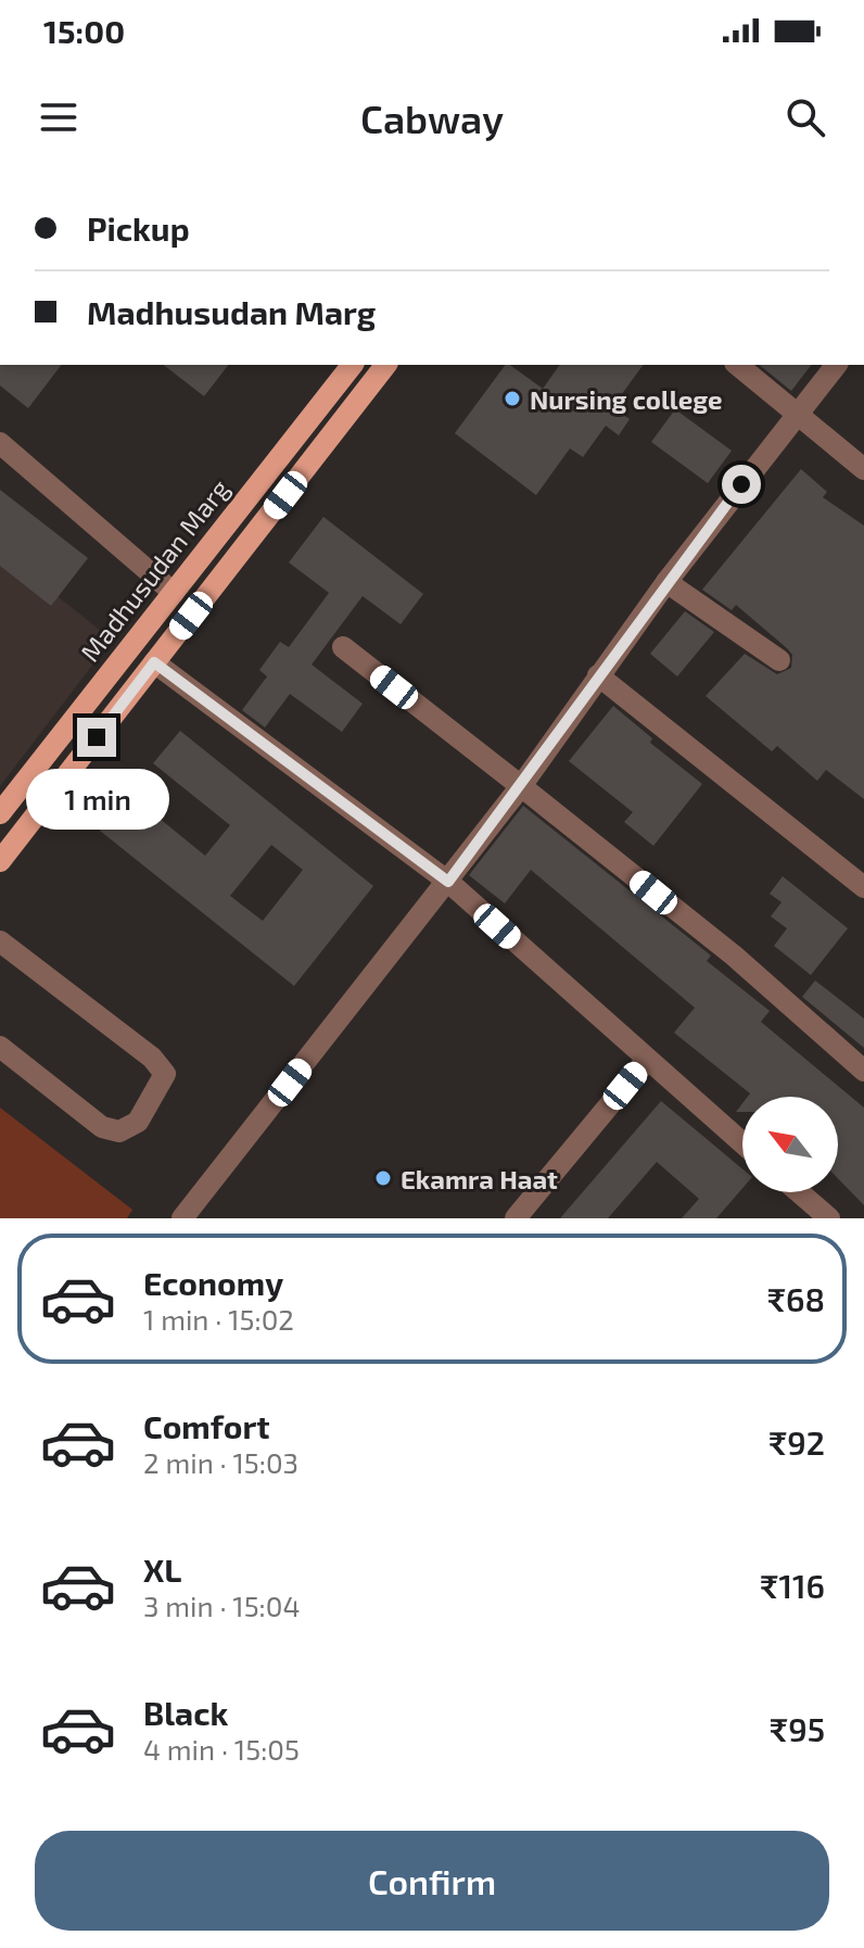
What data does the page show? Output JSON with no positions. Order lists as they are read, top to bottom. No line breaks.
{"streets":{"main road":["Madhusudan Marg"]},"places":["Nursing college","Ekamra Haat"],"north":"top left","page":{"status":"15:00","header":"Cabway","banner":["Pickup","Madhusudan Marg"],"bubble":"1 min","list":[{"name":"Economy","note":"1 min · 15:02","value":"₹68"},{"name":"Comfort","note":"2 min · 15:03","value":"₹92"},{"name":"XL","note":"3 min · 15:04","value":"₹116"},{"name":"Black","note":"4 min · 15:05","value":"₹95"}],"buttons":"Confirm"}}
